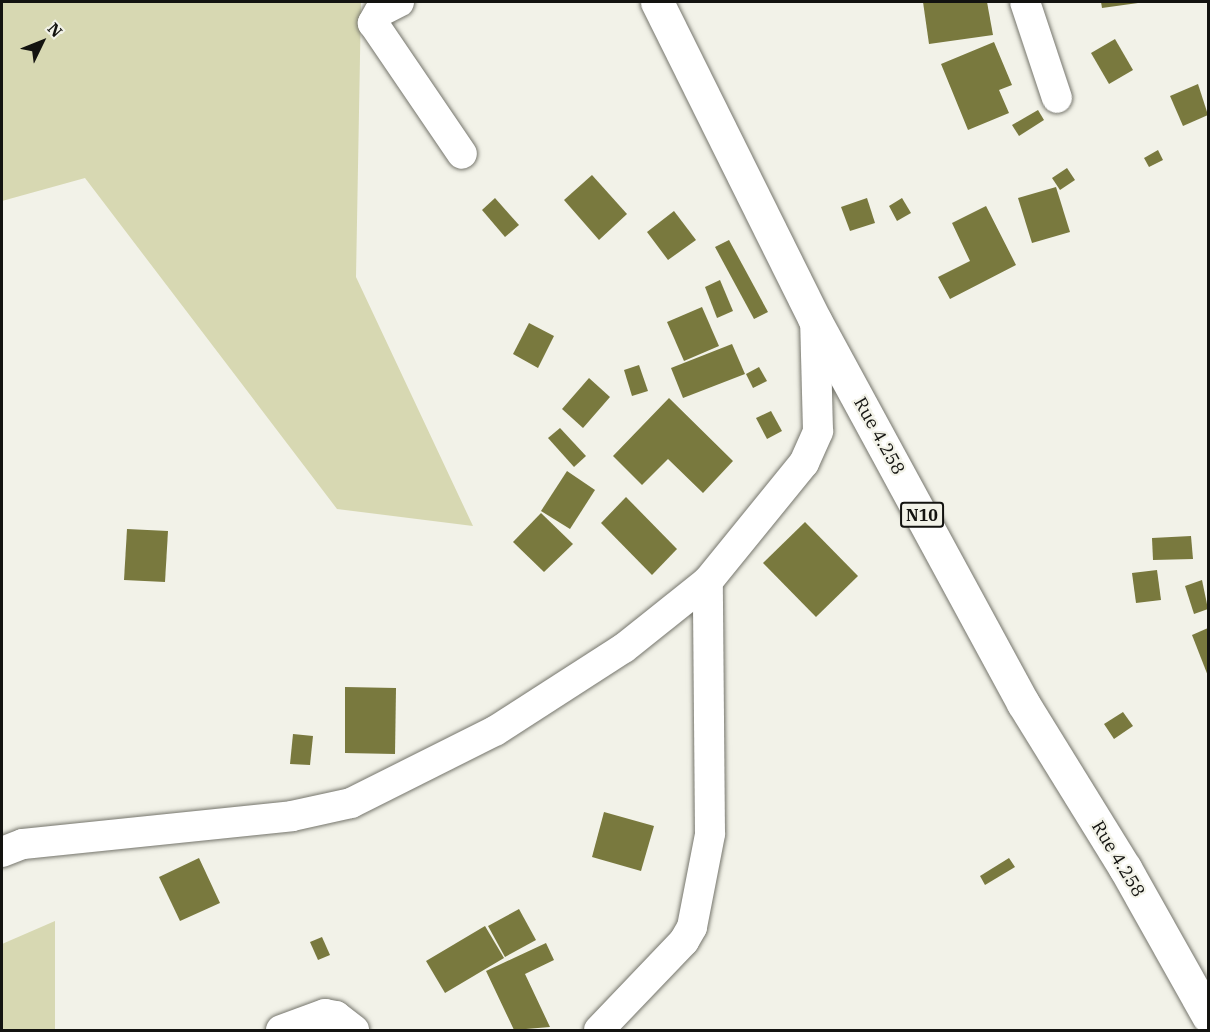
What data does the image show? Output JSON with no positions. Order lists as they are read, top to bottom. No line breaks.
{"streets":{"highway":["Rue 4.258","N10"]},"north":"top right"}
